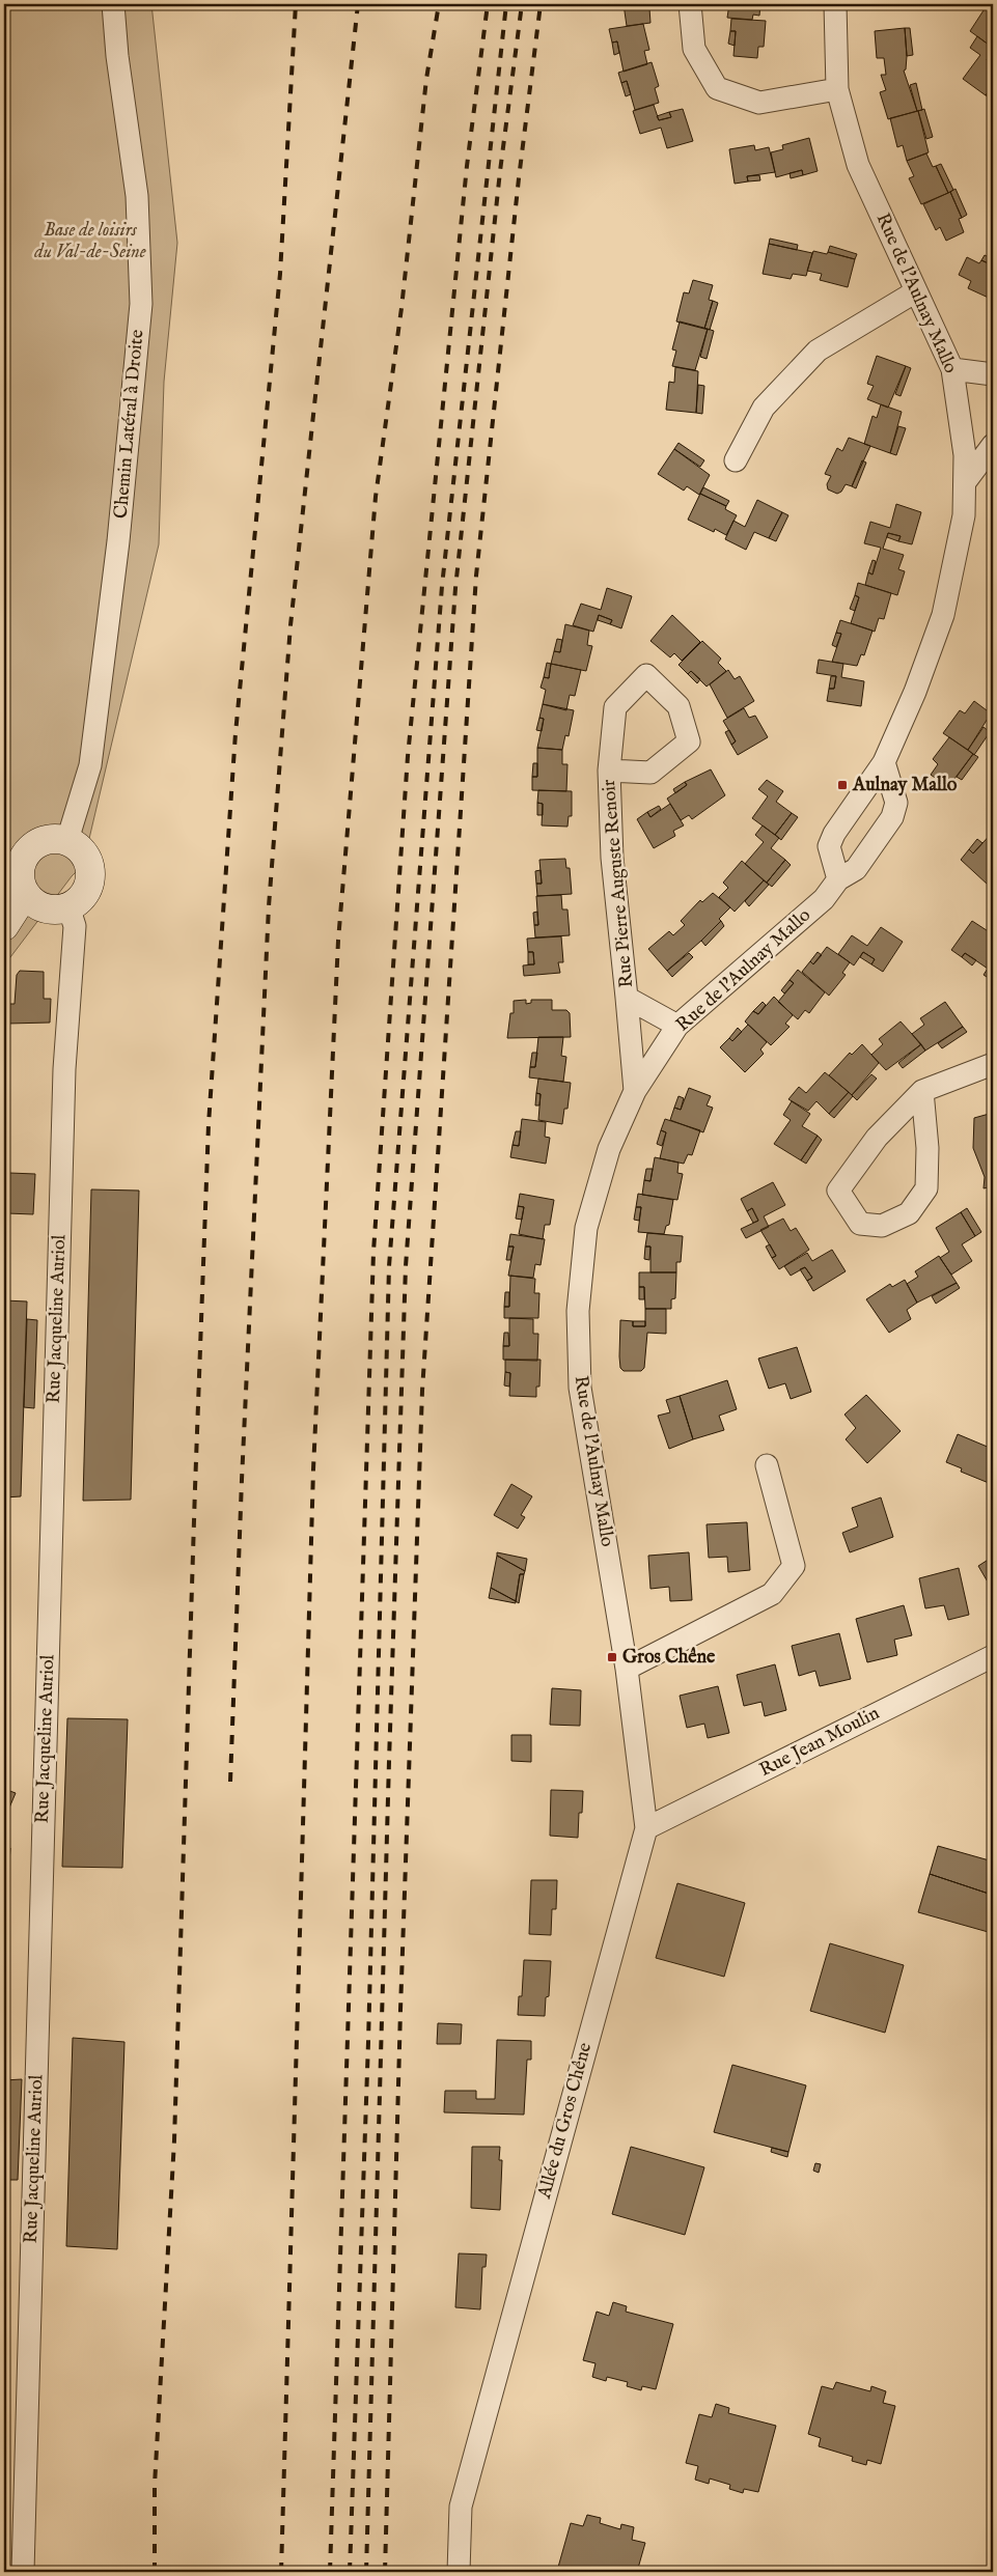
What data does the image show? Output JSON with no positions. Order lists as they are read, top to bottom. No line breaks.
{"streets":{"street":["Rue de l'Aulnay Mallo","Chemin Latéral à Droite","Rue Pierre Auguste Renoir","Rue Jacqueline Auriol","Rue Jean Moulin","Allée du Gros Chêne"]},"crossings":[["Rue de l'Aulnay Mallo","Rue Pierre Auguste Renoir"],["Rue de l'Aulnay Mallo","Allée du Gros Chêne"],["Chemin Latéral à Droite","Rue Jacqueline Auriol"],["Rue Jean Moulin","Allée du Gros Chêne"]],"parks":["Base de loisirs du Val-de-Seine"],"places":{"transit":["Aulnay Mallo","Gros Chêne"]}}
